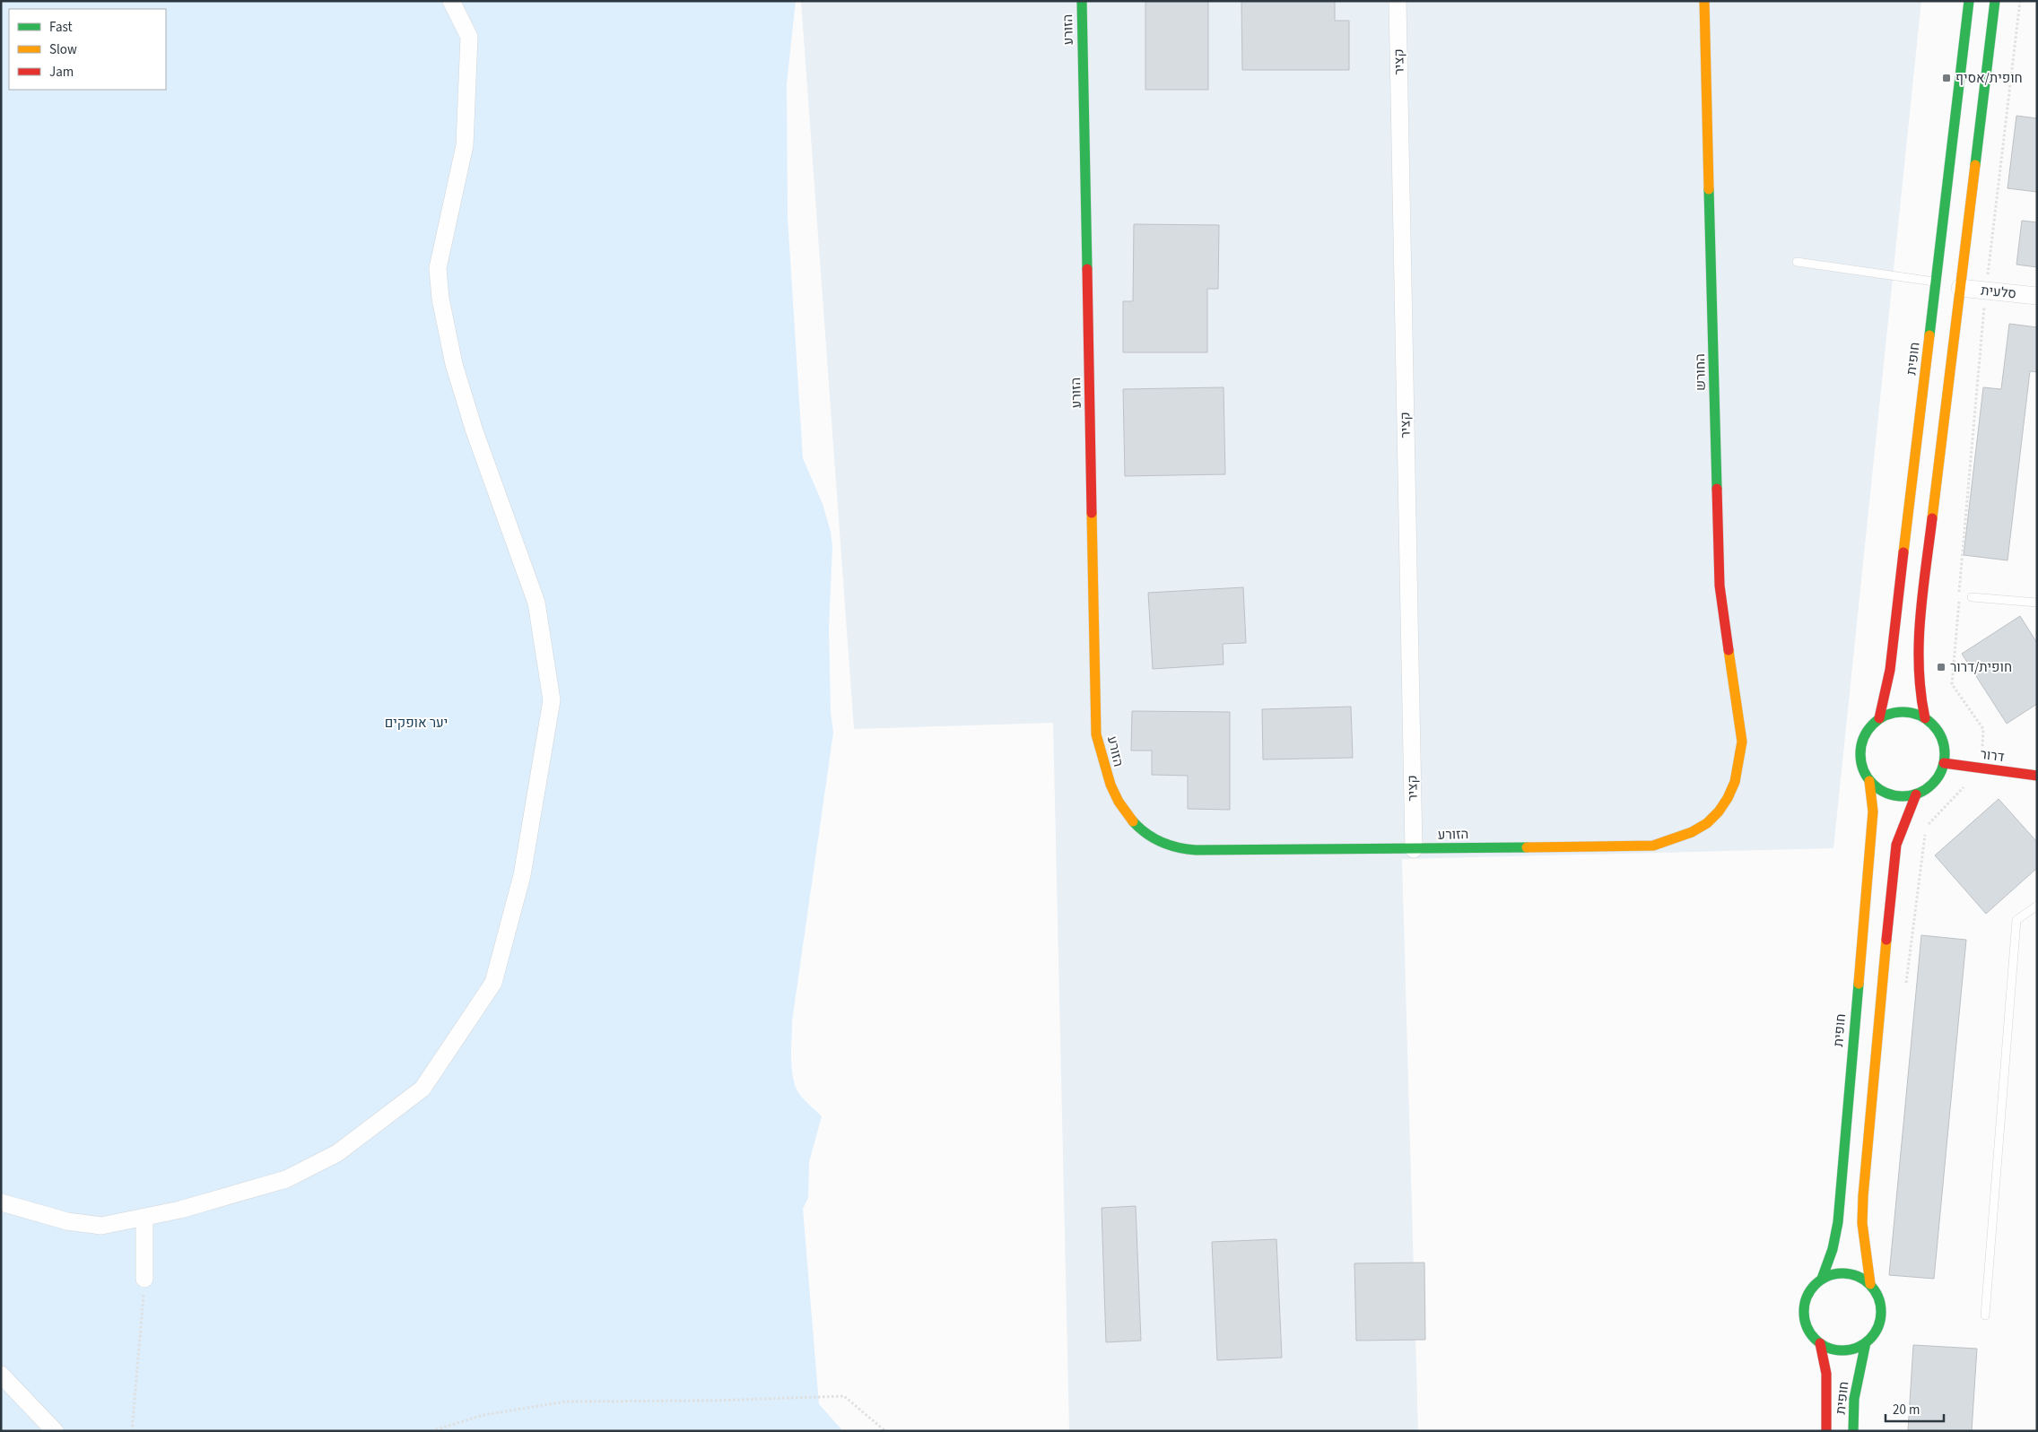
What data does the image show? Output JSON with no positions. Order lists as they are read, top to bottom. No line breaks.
{"streets":{"main road":["הזורע","חופית","החורש","דרור"],"street":["קציר","סלעית"]},"crossings":[["הזורע","קציר"],["הזורע","החורש"],["חופית","דרור"]],"parks":["יער אופקים"],"places":{"transit":["חופית/אסיף","חופית/דרור"]},"legend":["Fast","Slow","Jam"],"scale_bar":"20 m"}
